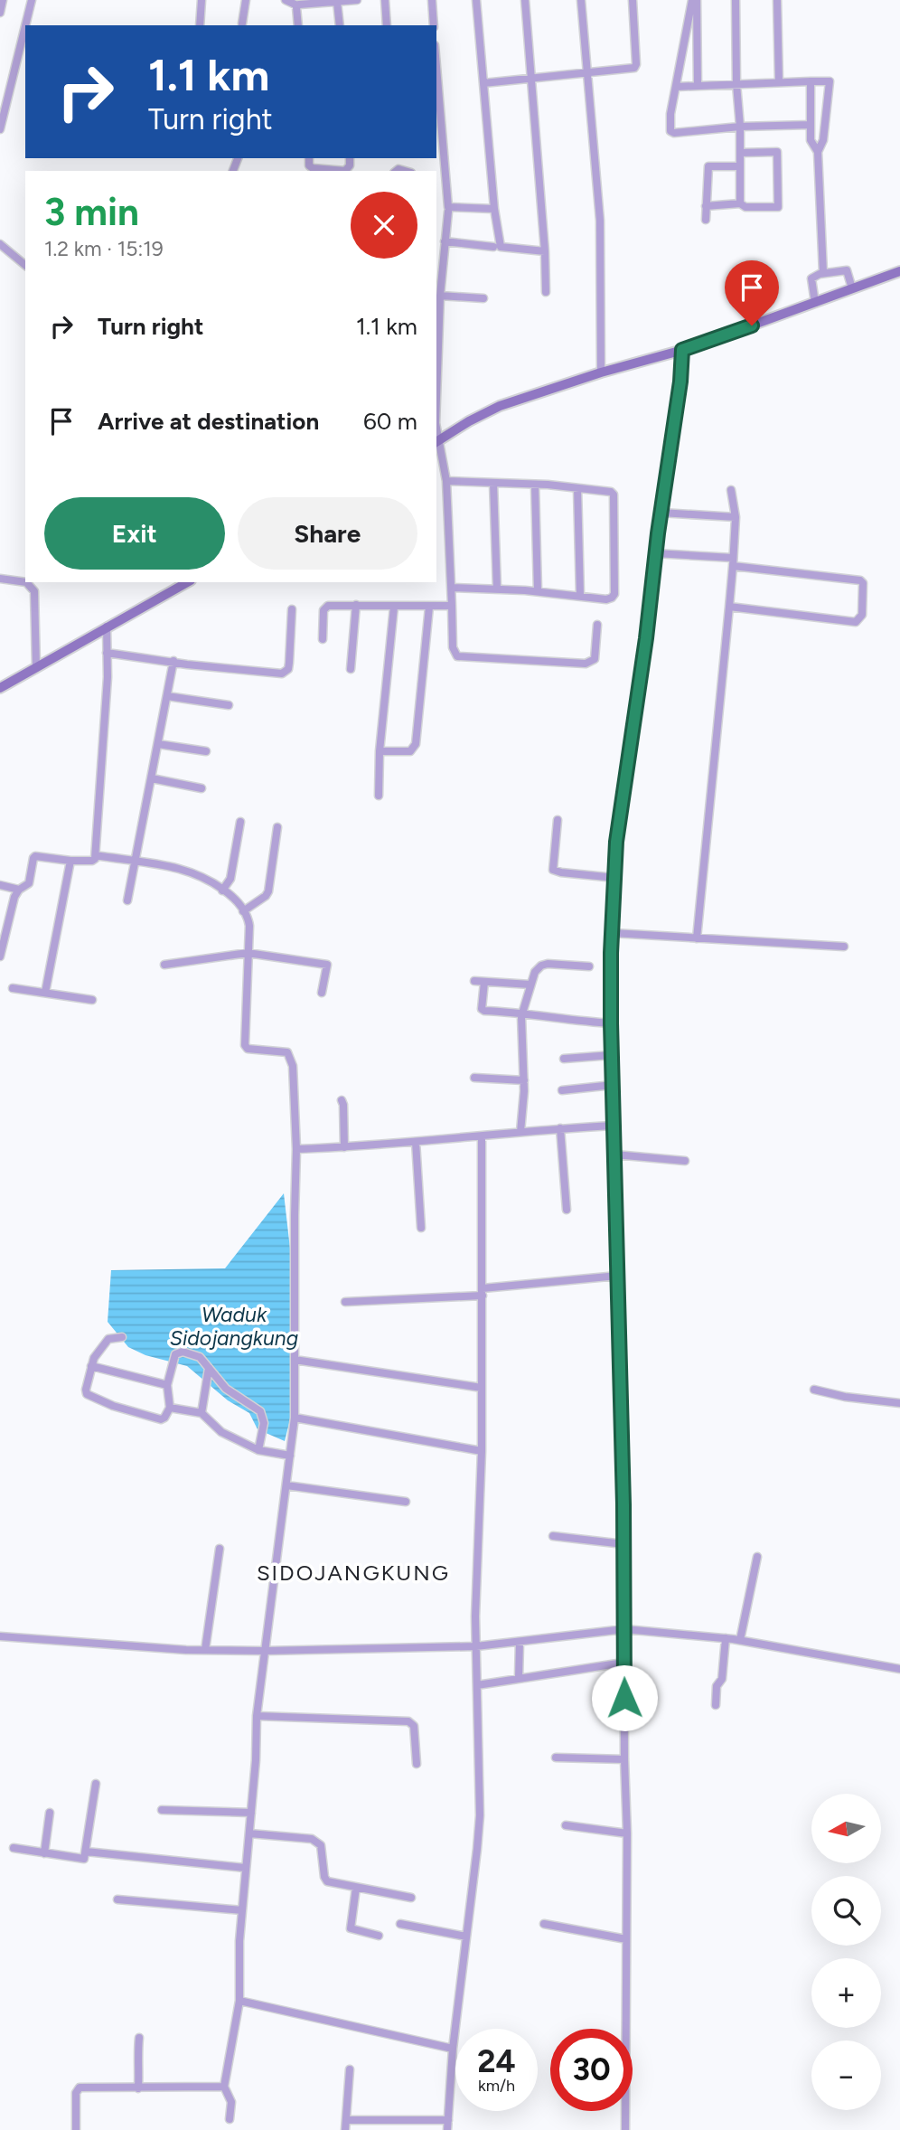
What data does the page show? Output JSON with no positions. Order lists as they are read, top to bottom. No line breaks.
{"districts":["SIDOJANGKUNG"],"water":["Waduk Sidojangkung"],"north":"left","page":{"turn":["1.1 km","Turn right"],"heading":["3 min","1.2 km · 15:19"],"list":[{"name":"Turn right","value":"1.1 km"},{"name":"Arrive at destination","value":"60 m"}],"buttons":["Exit","Share"],"map_buttons":["+","−"],"speed":"24 km/h","limit":"30"}}
